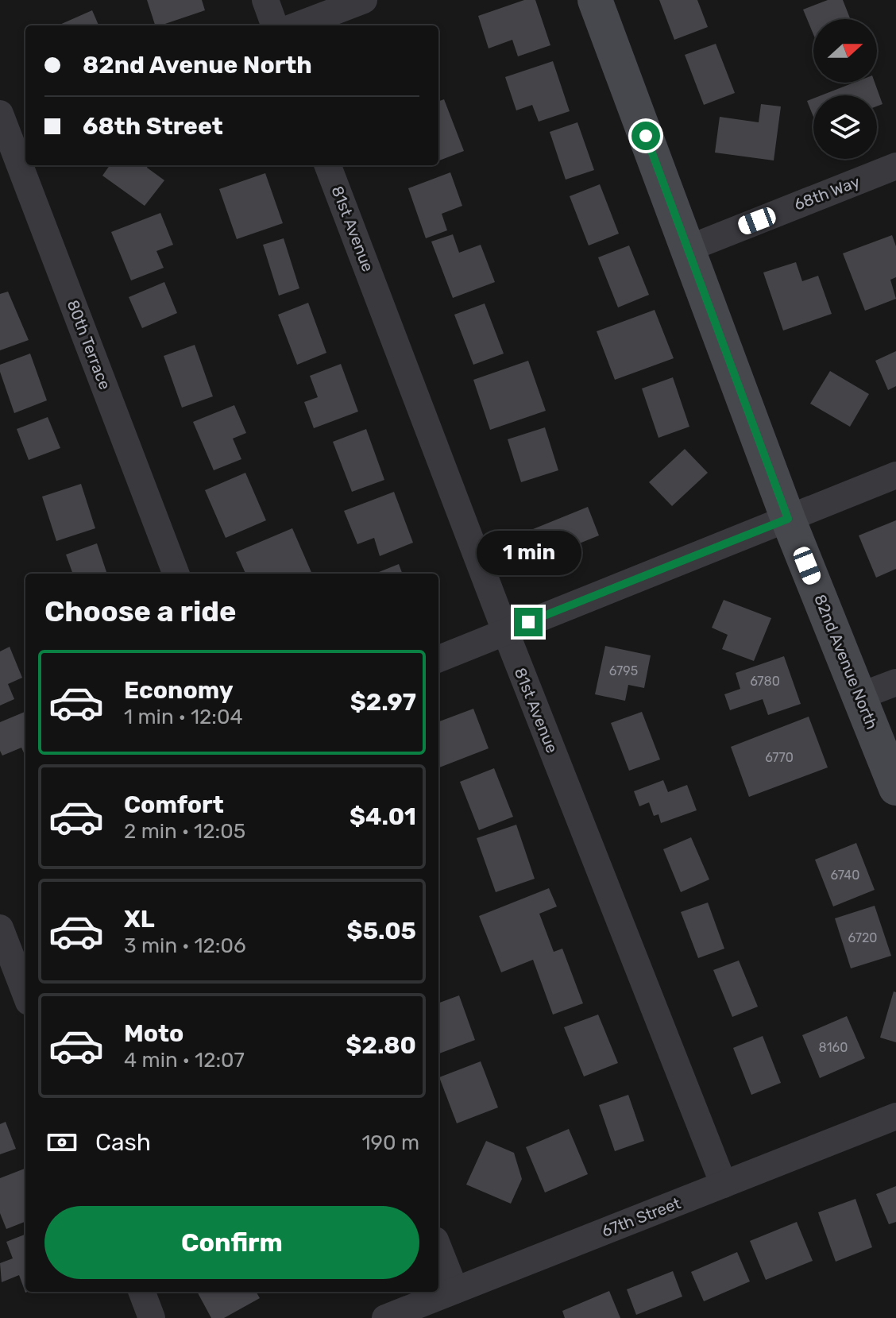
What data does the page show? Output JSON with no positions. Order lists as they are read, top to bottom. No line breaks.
{"streets":{"street":["68th Way","81st Avenue","80th Terrace","82nd Avenue North","67th Street"]},"crossings":[["68th Way","82nd Avenue North"],["81st Avenue","67th Street"]],"house_numbers":["6795","6780","6770","6740","6720","8160"],"north":"right","page":{"banner":["82nd Avenue North","68th Street"],"bubble":"1 min","heading":"Choose a ride","list":[{"name":"Economy","note":"1 min · 12:04","value":"$2.97"},{"name":"Comfort","note":"2 min · 12:05","value":"$4.01"},{"name":"XL","note":"3 min · 12:06","value":"$5.05"},{"name":"Moto","note":"4 min · 12:07","value":"$2.80"}],"pay":["Cash","190 m"],"buttons":"Confirm"}}
